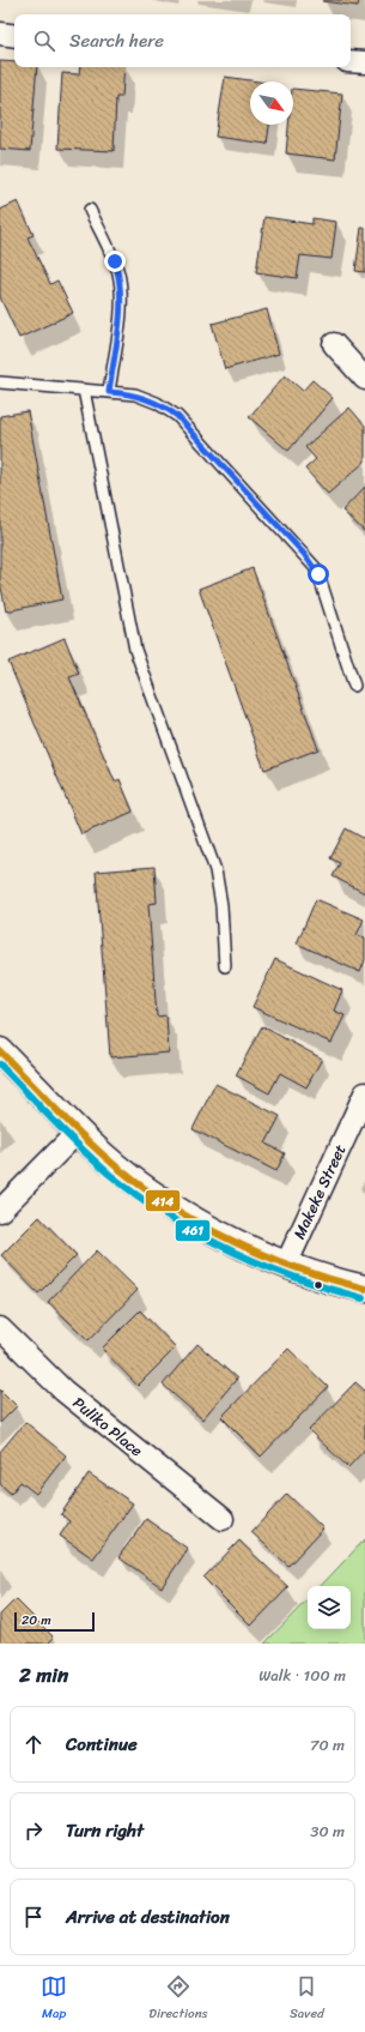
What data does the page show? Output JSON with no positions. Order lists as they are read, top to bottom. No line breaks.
{"streets":{"street":["Makeke Street","Puliko Place"]},"lines":["transit line 414","transit line 461"],"scale_bar":"20 m","north":"bottom right","page":{"search":"Search here","scale":"20 m","heading":["2 min","Walk · 100 m"],"list":[["Continue","70 m"],["Turn right","30 m"],"Arrive at destination"],"nav":["Map","Directions","Saved"]}}
